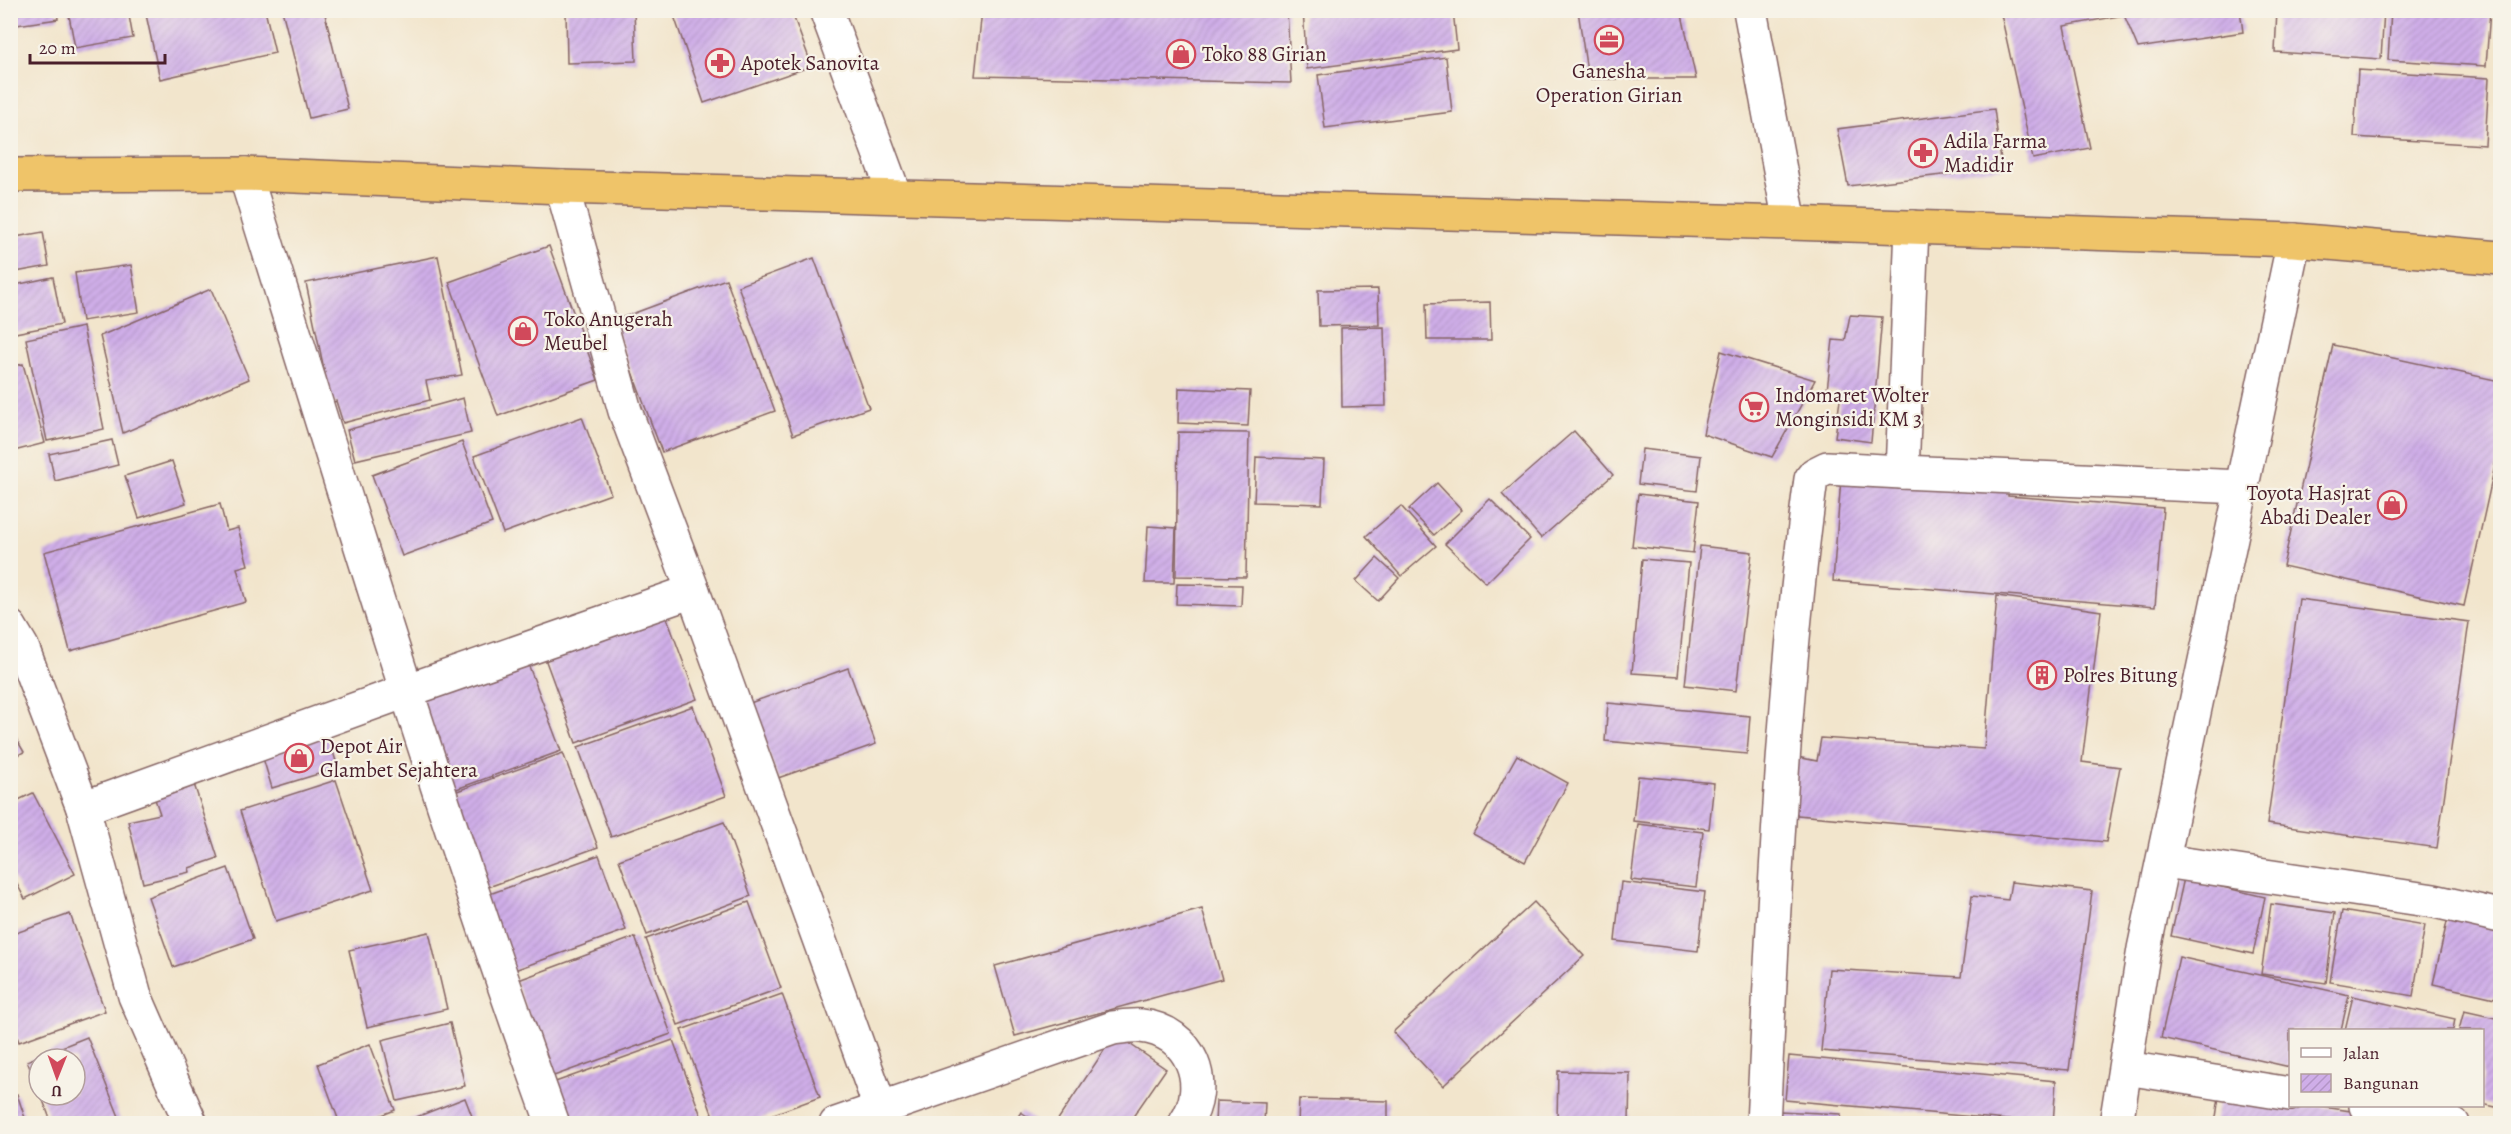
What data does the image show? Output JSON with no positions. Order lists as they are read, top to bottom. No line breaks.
{"places":{"office":["Ganesha Operation Girian"],"shop":["Toko 88 Girian","Toko Anugerah Meubel","Toyota Hasjrat Abadi Dealer","Depot Air Glambet Sejahtera"],"pharmacy":["Apotek Sanovita","Adila Farma Madidir"],"supermarket":["Indomaret Wolter Monginsidi KM 3"],"building":["Polres Bitung"]},"legend":["Jalan","Bangunan"],"scale_bar":"20 m","north":"bottom"}
